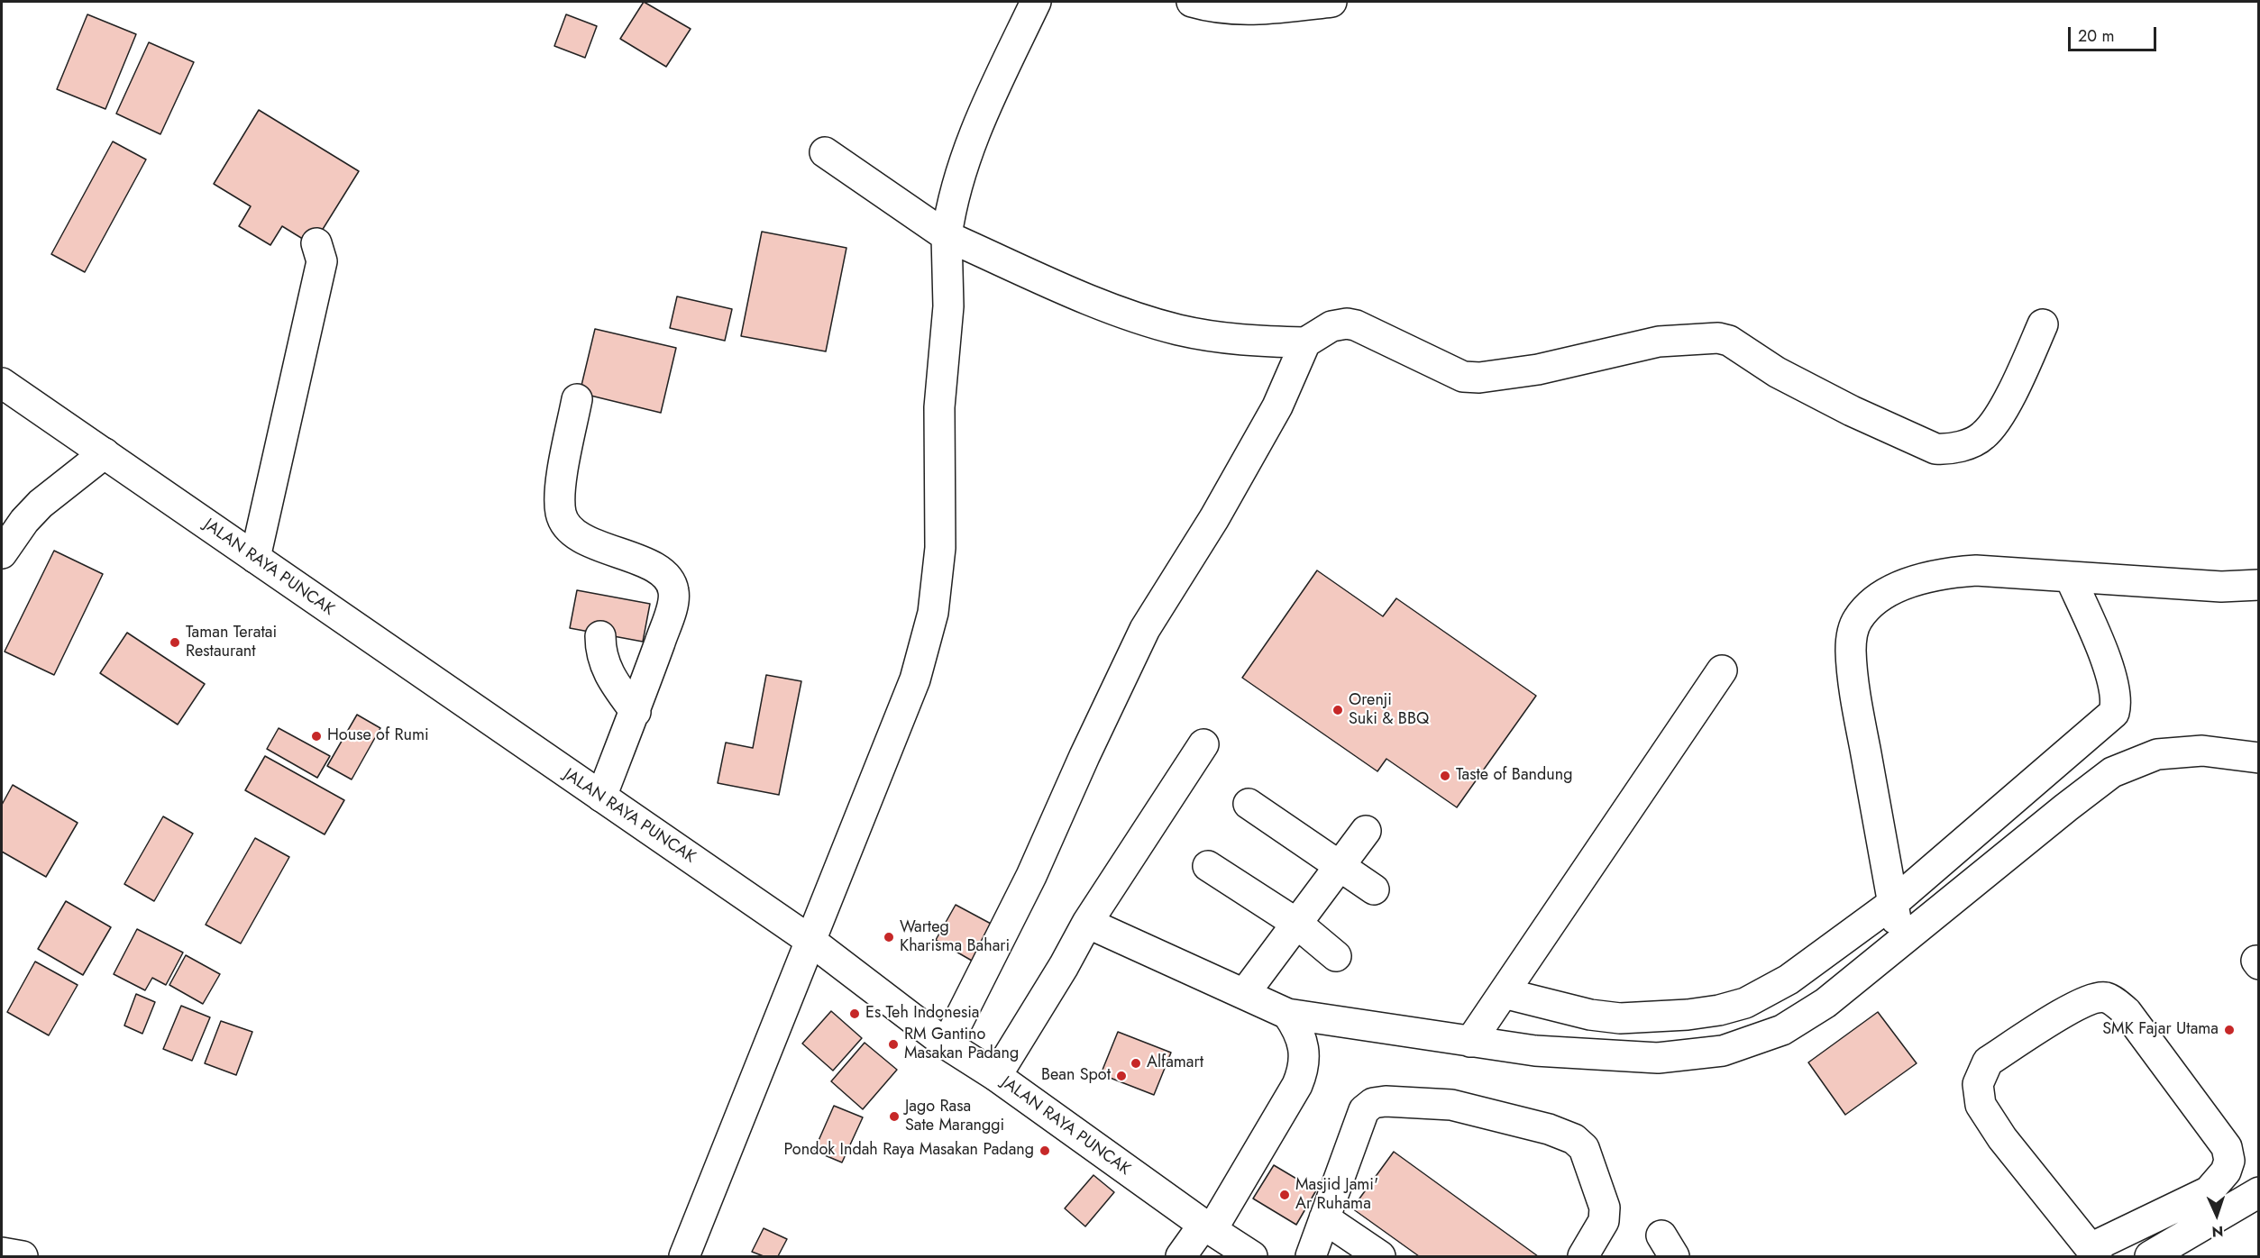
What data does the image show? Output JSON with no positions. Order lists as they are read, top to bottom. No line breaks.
{"streets":{"main road":["JALAN RAYA PUNCAK"]},"places":["Taman Teratai Restaurant","Orenji Suki & BBQ","House of Rumi","Taste of Bandung","Warteg Kharisma Bahari","Es Teh Indonesia","SMK Fajar Utama","RM Gantino Masakan Padang","Alfamart","Bean Spot","Jago Rasa Sate Maranggi","Pondok Indah Raya Masakan Padang","Masjid Jami' Ar Ruhama"],"scale_bar":"20 m","north":"bottom"}
